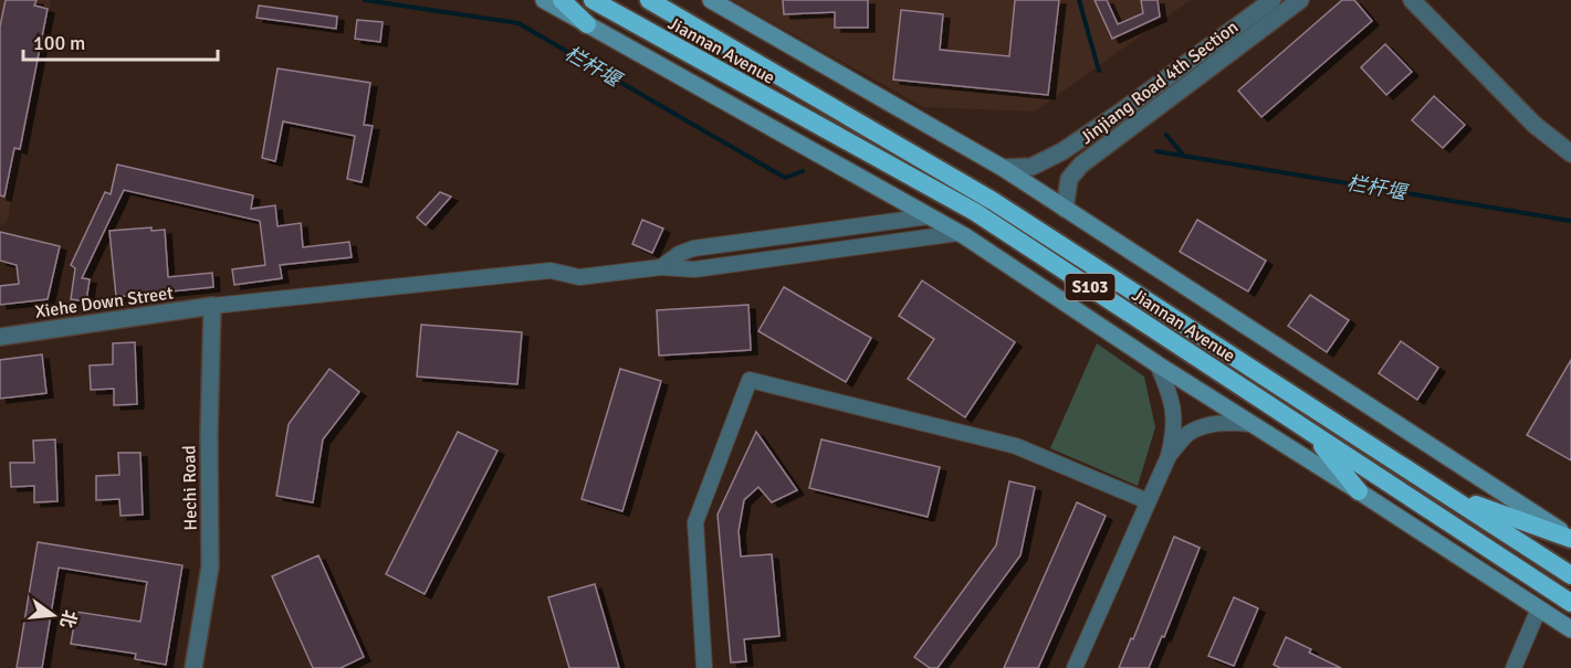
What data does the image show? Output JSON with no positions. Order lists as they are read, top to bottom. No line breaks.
{"streets":{"highway":["Jiannan Avenue","S103"],"street":["Jinjiang Road 4th Section","Xiehe Down Street","Hechi Road"]},"crossings":[["Xiehe Down Street","Hechi Road"]],"water":["栏杆堰"],"scale_bar":"100 m","north":"right"}
